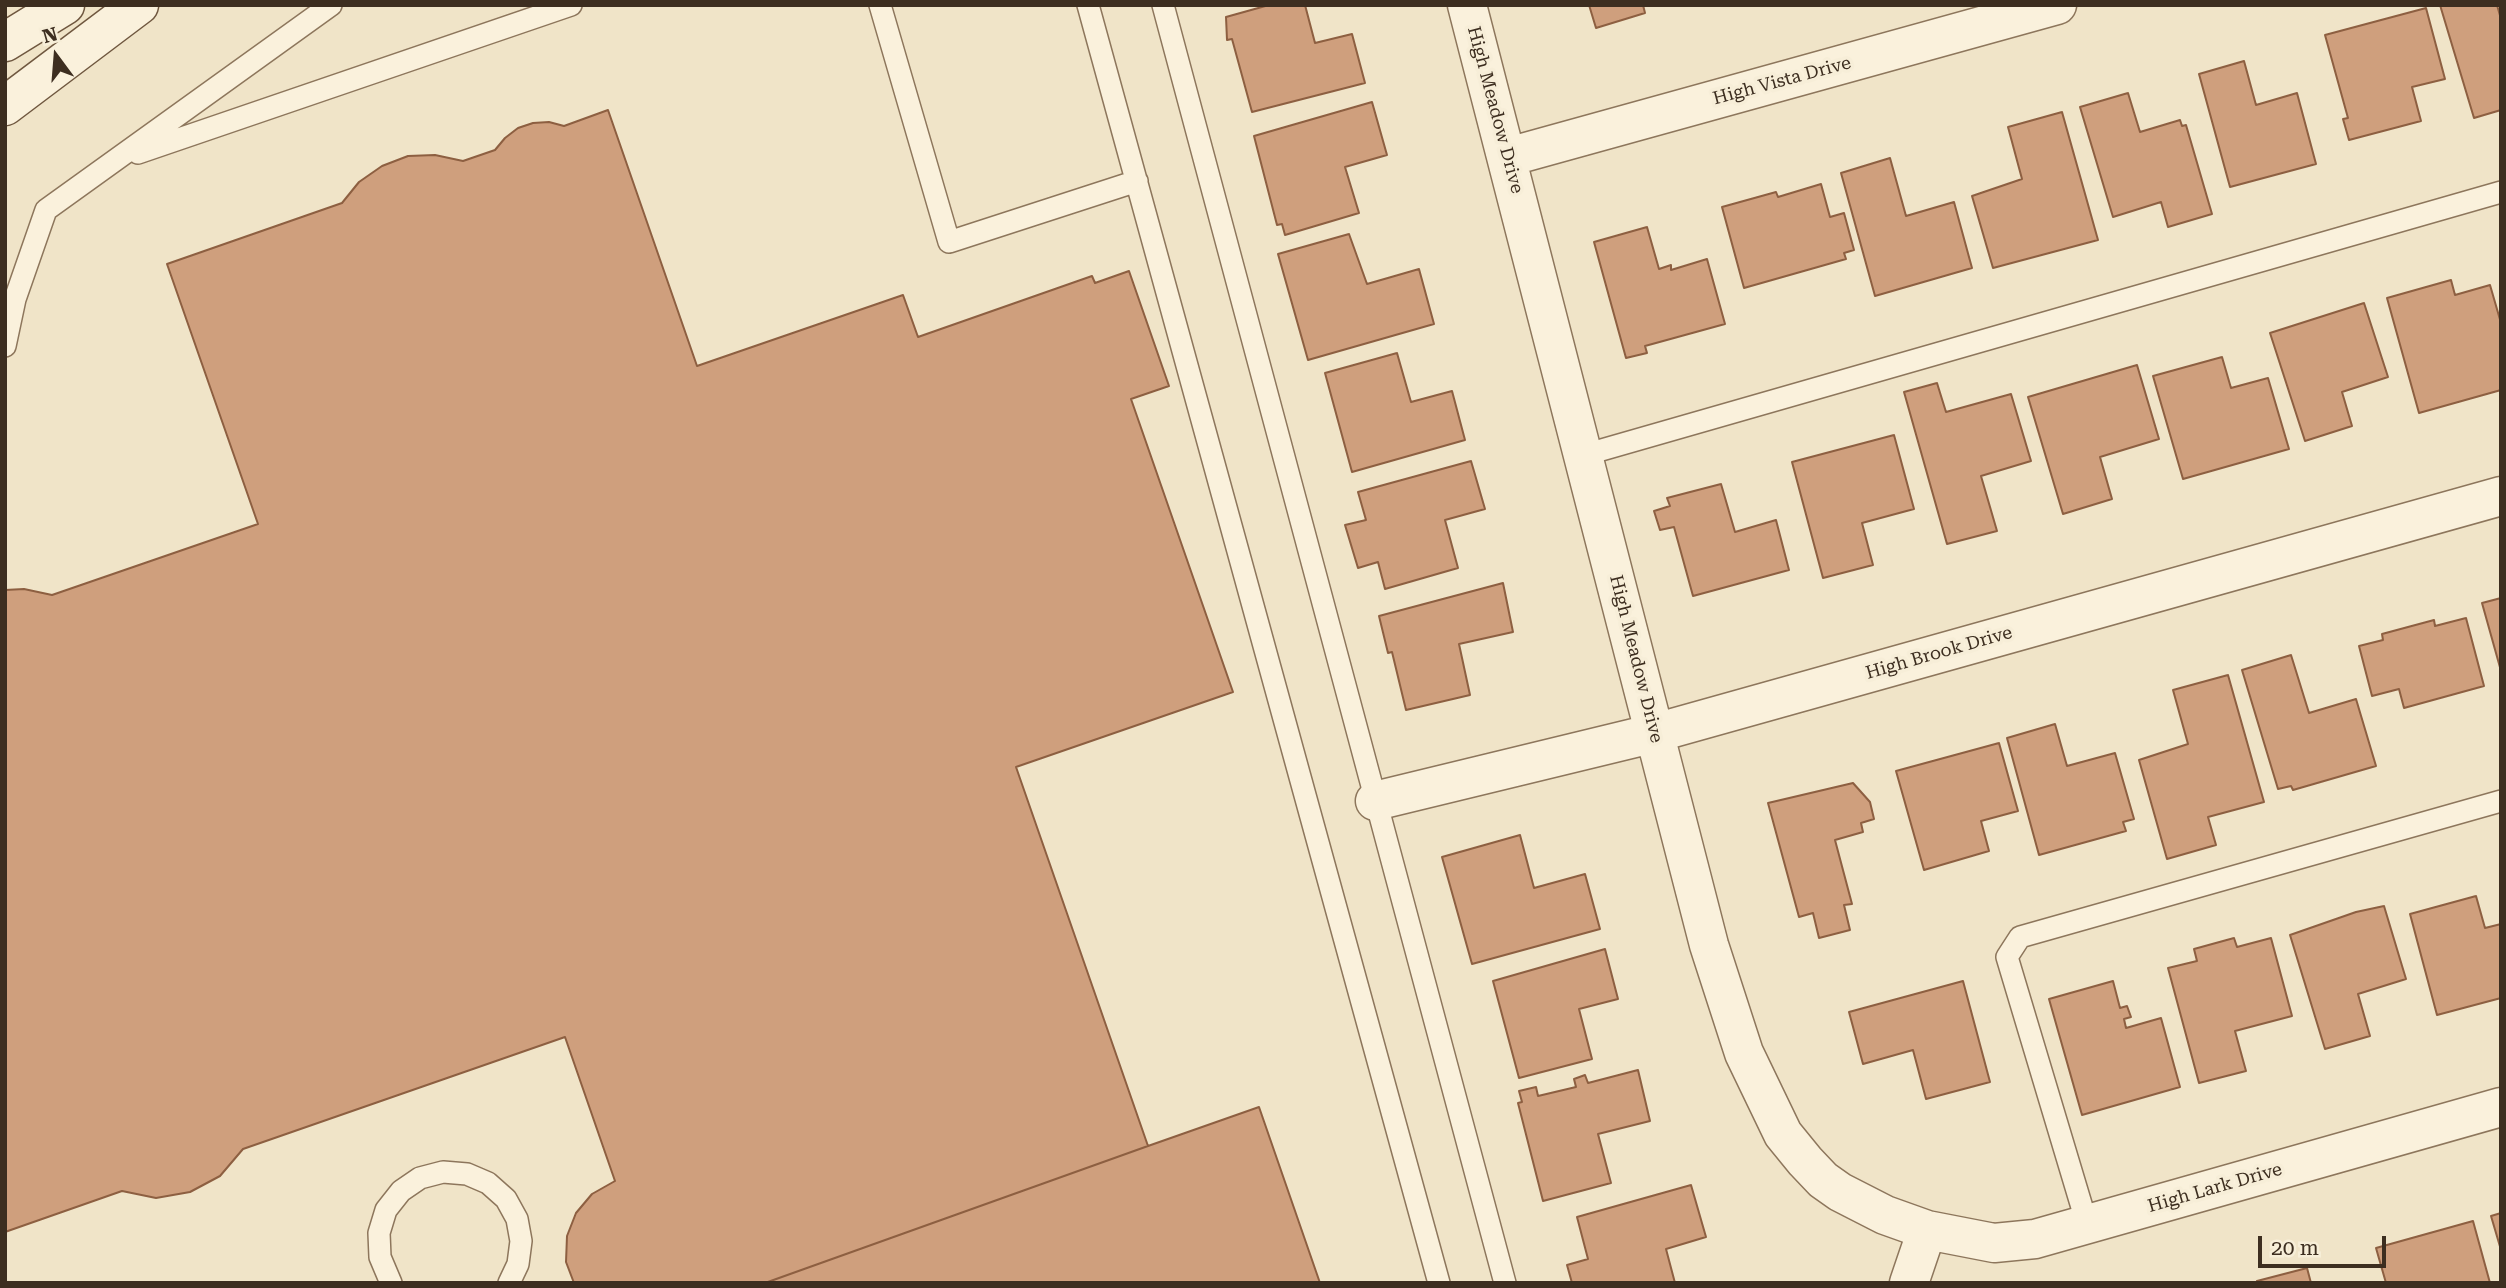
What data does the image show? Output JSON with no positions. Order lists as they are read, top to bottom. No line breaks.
{"streets":{"street":["High Vista Drive","High Meadow Drive","High Brook Drive","High Lark Drive"]},"crossings":[["High Vista Drive","High Meadow Drive"],["High Meadow Drive","High Brook Drive"],["High Meadow Drive","High Lark Drive"]],"scale_bar":"20 m","north":"top"}
